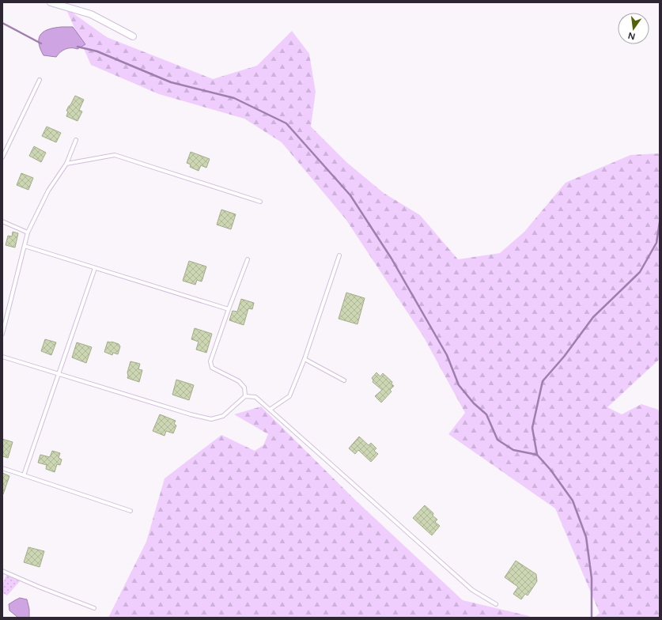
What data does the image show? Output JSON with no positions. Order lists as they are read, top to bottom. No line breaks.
{"north":"bottom"}
